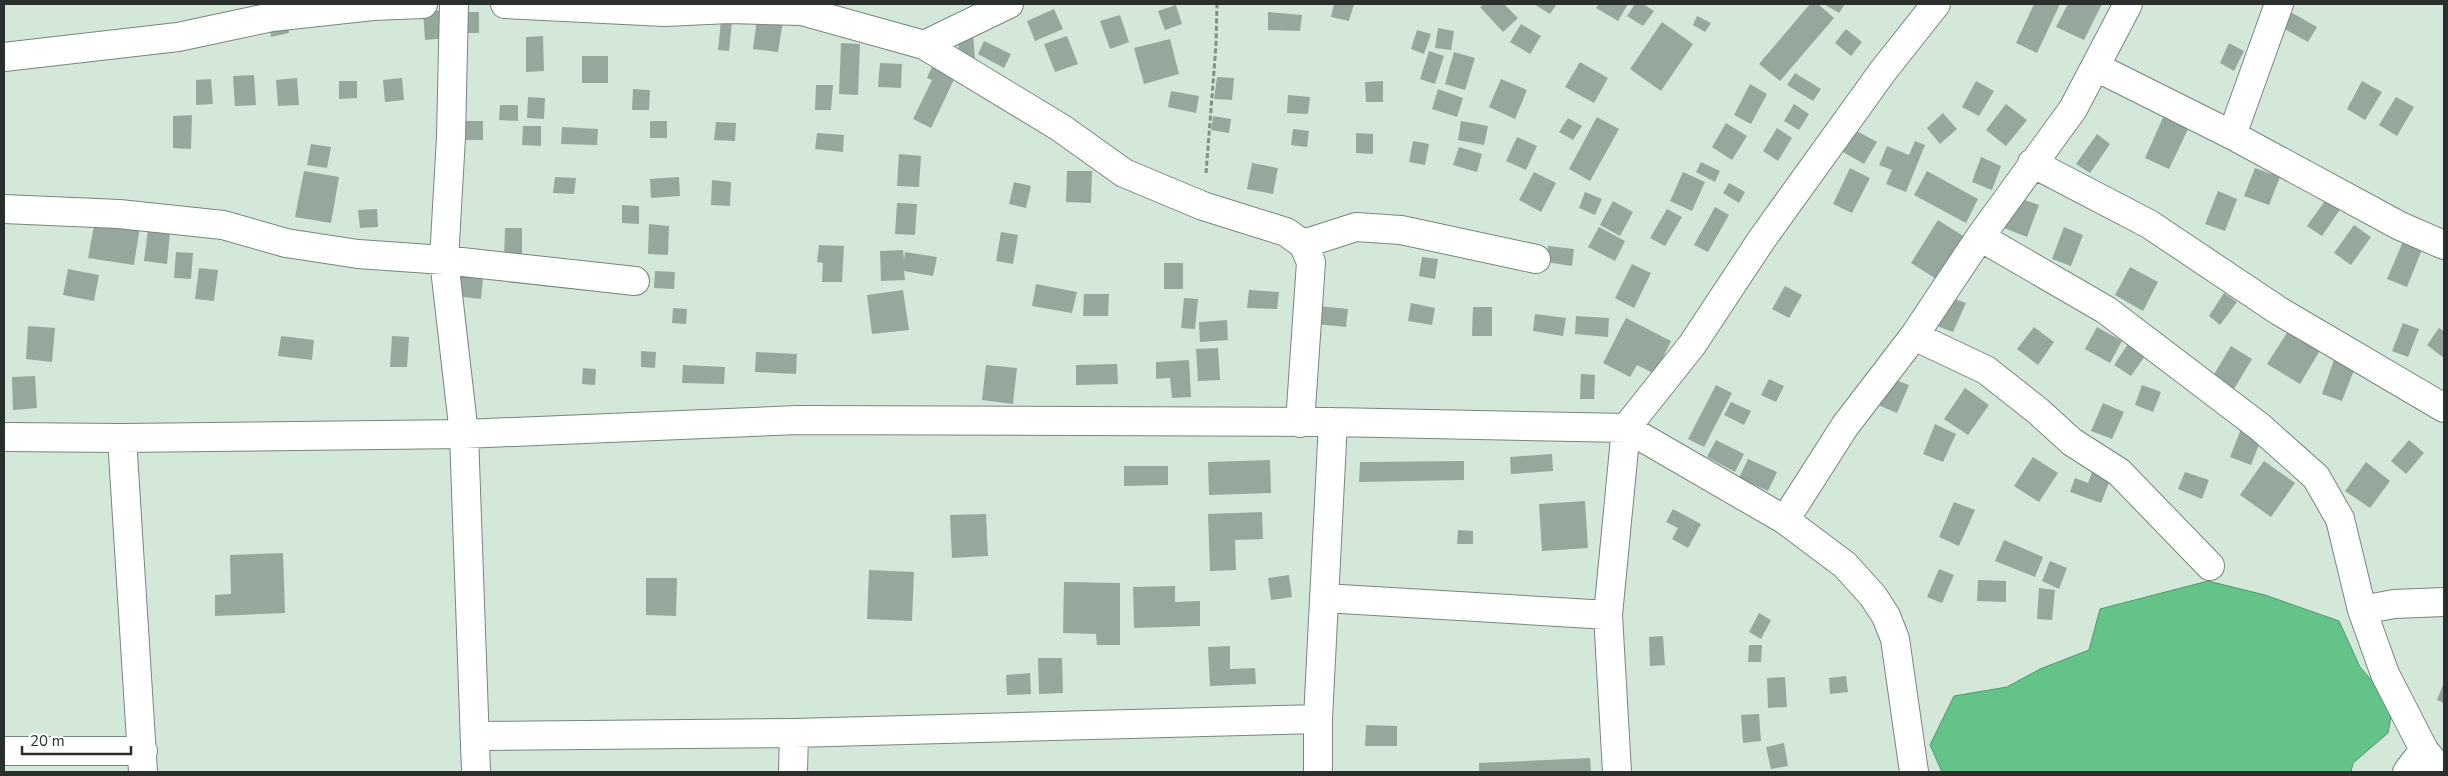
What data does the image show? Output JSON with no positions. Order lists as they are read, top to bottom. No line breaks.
{"scale_bar":"20 m"}
